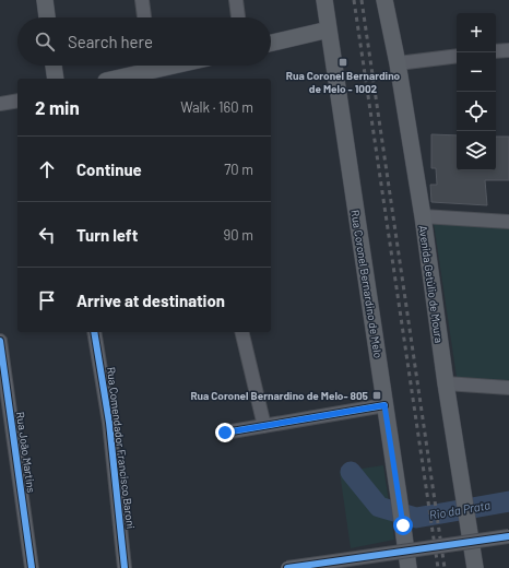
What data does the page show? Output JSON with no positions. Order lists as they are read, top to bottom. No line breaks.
{"streets":{"main road":["Rua Coronel Bernardino de Melo","Avenida Getúlio de Moura"],"street":["Rua Comendador Francisco Baroni","Rua João Martins"]},"water":["Rio da Prata"],"places":{"transit":["Rua Coronel Bernardino de Melo - 1002","Rua Coronel Bernardino de Melo- 805"]},"page":{"map_buttons":["+","−"],"search":"Search here","heading":["2 min","Walk · 160 m"],"list":[["Continue","70 m"],["Turn left","90 m"],"Arrive at destination"]}}
